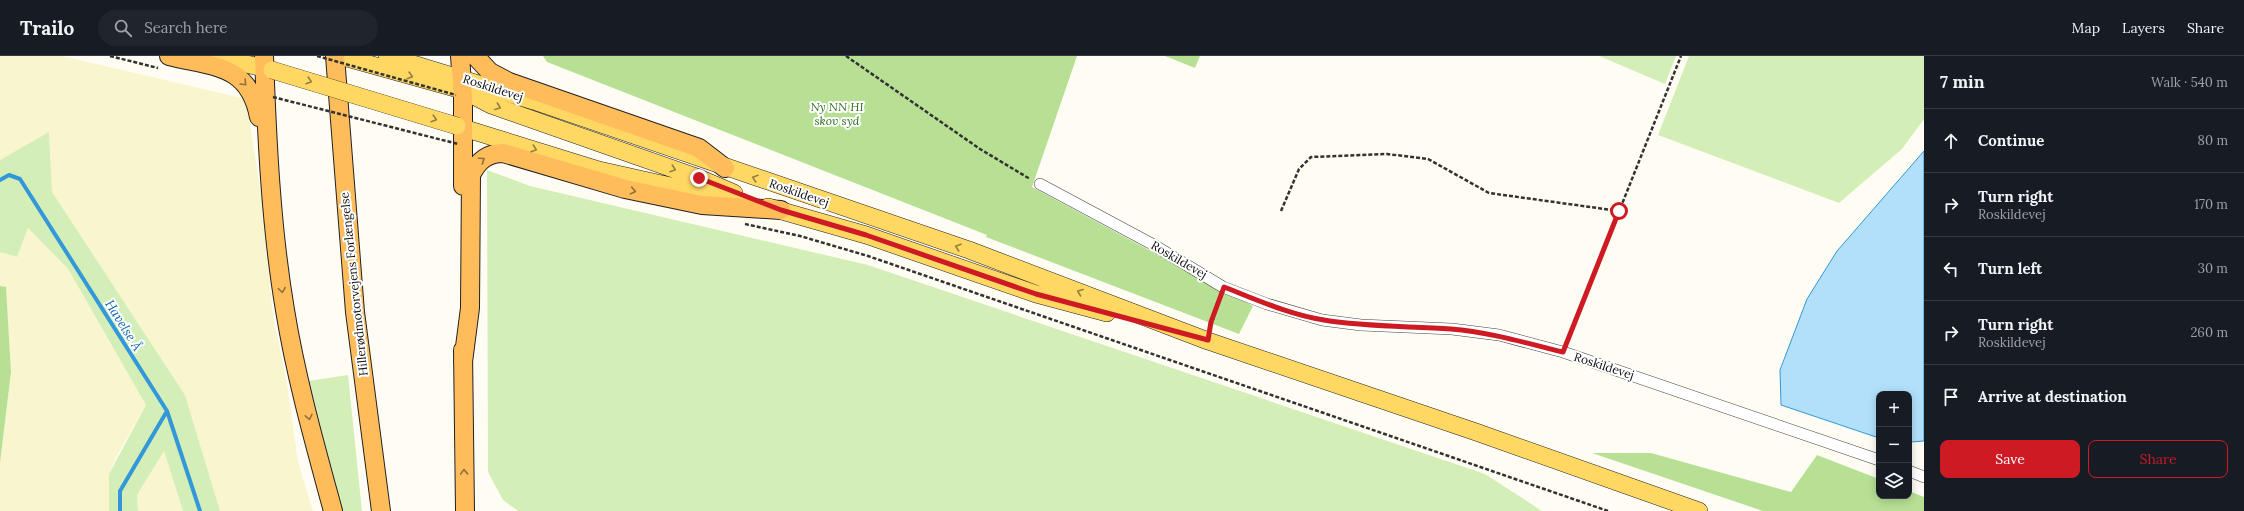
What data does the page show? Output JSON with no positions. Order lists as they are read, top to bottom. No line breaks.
{"streets":{"highway":["Hillerødmotorvejens Forlængelse"],"main road":["Roskildevej"]},"water":["Havelse Å"],"parks":["Ny NN HI skov syd"],"page":{"header":"Trailo","search":"Search here","nav":["Map","Layers","Share"],"heading":["7 min","Walk · 540 m"],"list":[["Continue","80 m"],["Turn right","Roskildevej","170 m"],["Turn left","30 m"],["Turn right","Roskildevej","260 m"],"Arrive at destination"],"map_buttons":["+","−"],"buttons":["Save","Share"]}}
